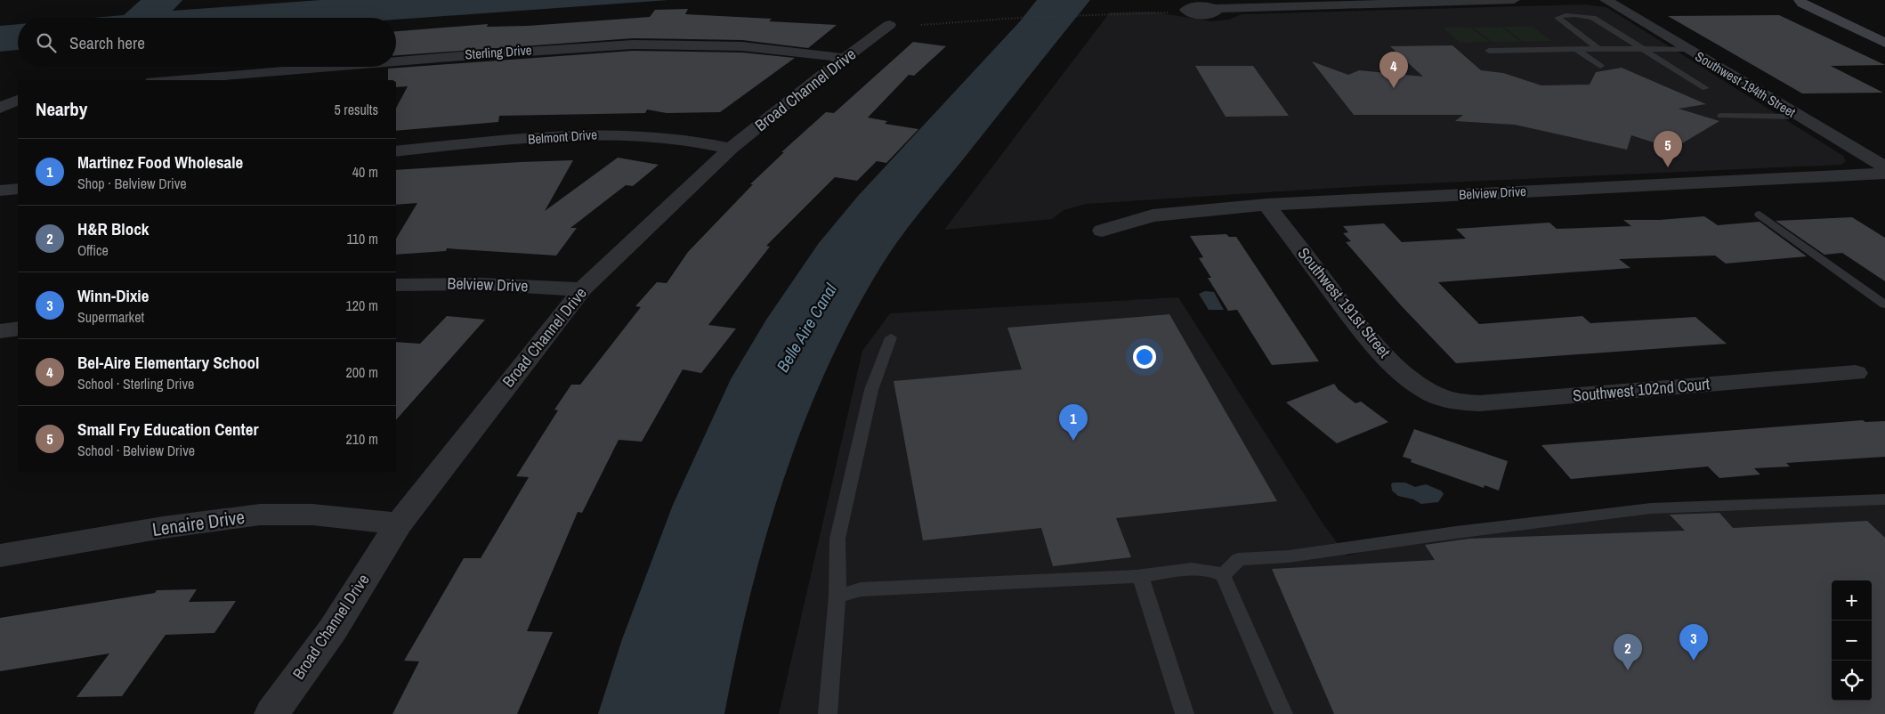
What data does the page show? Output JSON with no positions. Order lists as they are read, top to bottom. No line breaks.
{"streets":{"street":["Sterling Drive","Southwest 194th Street","Broad Channel Drive","Belmont Drive","Belview Drive","Southwest 191st Street","Southwest 102nd Court","Lenaire Drive"]},"crossings":[["Sterling Drive","Broad Channel Drive"],["Broad Channel Drive","Belmont Drive"],["Broad Channel Drive","Belview Drive"],["Broad Channel Drive","Lenaire Drive"],["Belview Drive","Southwest 191st Street"],["Southwest 191st Street","Southwest 102nd Court"]],"water":["Belle Aire Canal"],"page":{"search":"Search here","pins":["4","5","1","3","2"],"heading":["Nearby","5 results"],"list":[{"mark":"1","name":"Martinez Food Wholesale","note":"Shop · Belview Drive","value":"40 m"},{"mark":"2","name":"H&R Block","note":"Office","value":"110 m"},{"mark":"3","name":"Winn-Dixie","note":"Supermarket","value":"120 m"},{"mark":"4","name":"Bel-Aire Elementary School","note":"School · Sterling Drive","value":"200 m"},{"mark":"5","name":"Small Fry Education Center","note":"School · Belview Drive","value":"210 m"}],"map_buttons":["+","−"]}}
